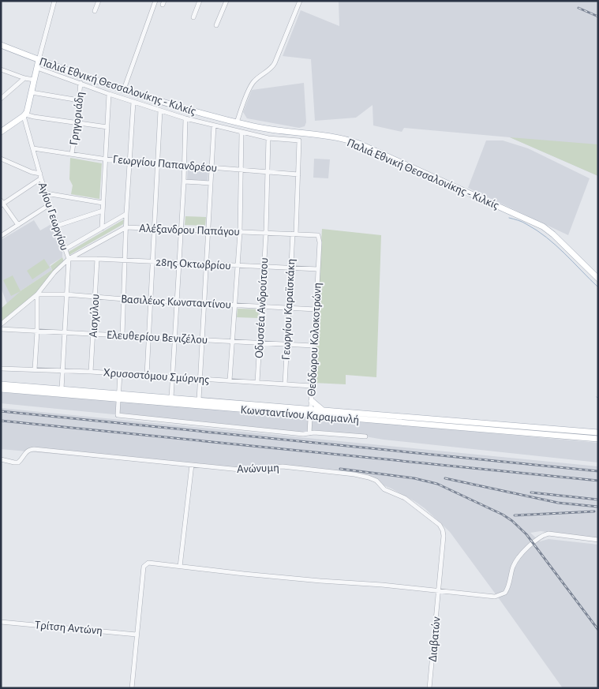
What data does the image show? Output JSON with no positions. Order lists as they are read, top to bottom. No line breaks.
{"streets":{"main road":["Παλιά Εθνική Θεσσαλονίκης - Κιλκίς","Κωνσταντίνου Καραμανλή"],"street":["Γρηγοριάδη","Γεωργίου Παπανδρέου","Αγίου Γεωργίου","Αλέξανδρου Παπάγου","28ης Οκτωβρίου","Βασιλέως Κωνσταντίνου","Οδυσσέα Ανδρούτσου","Γεωργίου Καραϊσκάκη","Αισχύλου","Ελευθερίου Βενιζέλου","Θεόδωρου Κολοκοτρώνη","Χρυσοστόμου Σμύρνης","Ανώνυμη","Τρίτση Αντώνη","Διαβατών"]},"crossings":[["Γρηγοριάδη","Γεωργίου Παπανδρέου"],["Γεωργίου Παπανδρέου","Αγίου Γεωργίου"],["Γεωργίου Παπανδρέου","Οδυσσέα Ανδρούτσου"],["Γεωργίου Παπανδρέου","Γεωργίου Καραϊσκάκη"],["Αγίου Γεωργίου","Αλέξανδρου Παπάγου"],["Αγίου Γεωργίου","28ης Οκτωβρίου"],["Αγίου Γεωργίου","Βασιλέως Κωνσταντίνου"],["Αγίου Γεωργίου","Ελευθερίου Βενιζέλου"],["Αγίου Γεωργίου","Χρυσοστόμου Σμύρνης"],["Αγίου Γεωργίου","Κωνσταντίνου Καραμανλή"],["Αλέξανδρου Παπάγου","28ης Οκτωβρίου"],["Αλέξανδρου Παπάγου","Βασιλέως Κωνσταντίνου"],["Αλέξανδρου Παπάγου","Οδυσσέα Ανδρούτσου"],["Αλέξανδρου Παπάγου","Γεωργίου Καραϊσκάκη"],["Αλέξανδρου Παπάγου","Θεόδωρου Κολοκοτρώνη"],["28ης Οκτωβρίου","Οδυσσέα Ανδρούτσου"],["28ης Οκτωβρίου","Γεωργίου Καραϊσκάκη"],["28ης Οκτωβρίου","Αισχύλου"],["28ης Οκτωβρίου","Θεόδωρου Κολοκοτρώνη"],["Βασιλέως Κωνσταντίνου","Οδυσσέα Ανδρούτσου"],["Βασιλέως Κωνσταντίνου","Γεωργίου Καραϊσκάκη"],["Βασιλέως Κωνσταντίνου","Αισχύλου"],["Βασιλέως Κωνσταντίνου","Θεόδωρου Κολοκοτρώνη"],["Οδυσσέα Ανδρούτσου","Γεωργίου Καραϊσκάκη"],["Οδυσσέα Ανδρούτσου","Ελευθερίου Βενιζέλου"],["Οδυσσέα Ανδρούτσου","Χρυσοστόμου Σμύρνης"],["Γεωργίου Καραϊσκάκη","Ελευθερίου Βενιζέλου"],["Γεωργίου Καραϊσκάκη","Χρυσοστόμου Σμύρνης"],["Αισχύλου","Ελευθερίου Βενιζέλου"],["Αισχύλου","Χρυσοστόμου Σμύρνης"],["Ελευθερίου Βενιζέλου","Θεόδωρου Κολοκοτρώνη"],["Θεόδωρου Κολοκοτρώνη","Χρυσοστόμου Σμύρνης"],["Θεόδωρου Κολοκοτρώνη","Κωνσταντίνου Καραμανλή"],["Ανώνυμη","Διαβατών"]]}
